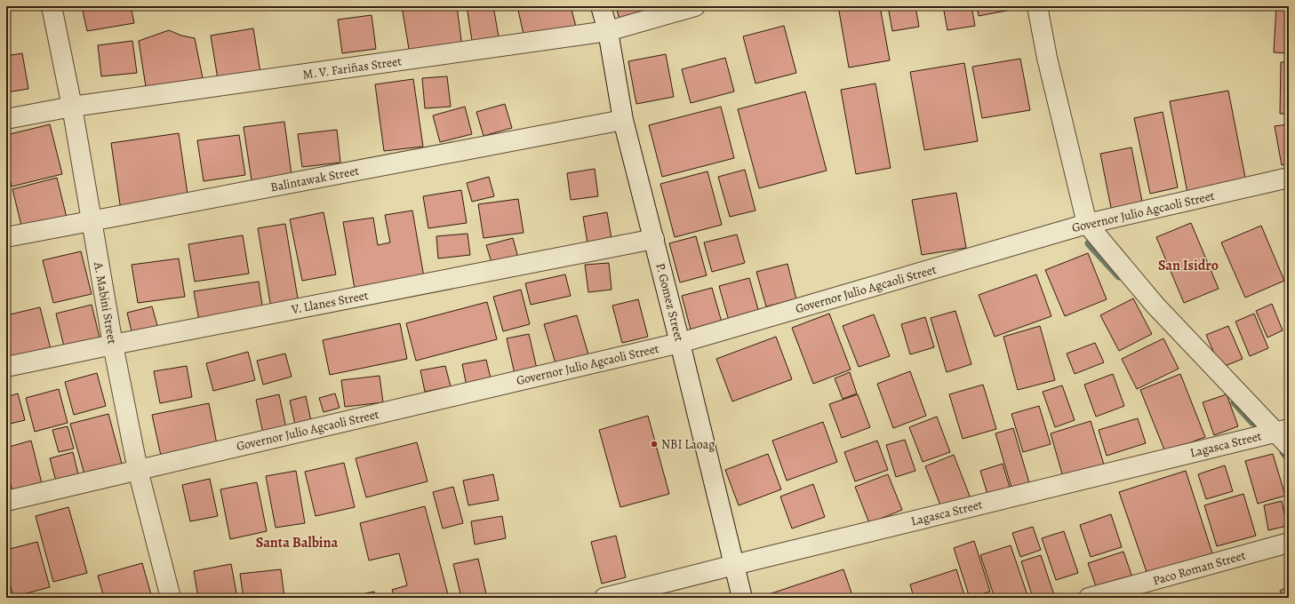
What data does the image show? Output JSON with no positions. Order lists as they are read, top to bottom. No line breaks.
{"streets":{"street":["M. V. Fariñas Street","Balintawak Street","Governor Julio Agcaoli Street","V. Llanes Street","P. Gomez Street","A. Mabini Street","Lagasca Street","Paco Roman Street"]},"crossings":[["M. V. Fariñas Street","P. Gomez Street"],["M. V. Fariñas Street","A. Mabini Street"],["Balintawak Street","P. Gomez Street"],["Balintawak Street","A. Mabini Street"],["Governor Julio Agcaoli Street","P. Gomez Street"],["Governor Julio Agcaoli Street","A. Mabini Street"],["V. Llanes Street","P. Gomez Street"],["V. Llanes Street","A. Mabini Street"],["P. Gomez Street","Lagasca Street"]],"districts":["San Isidro","Santa Balbina"],"places":["NBI Laoag"]}
